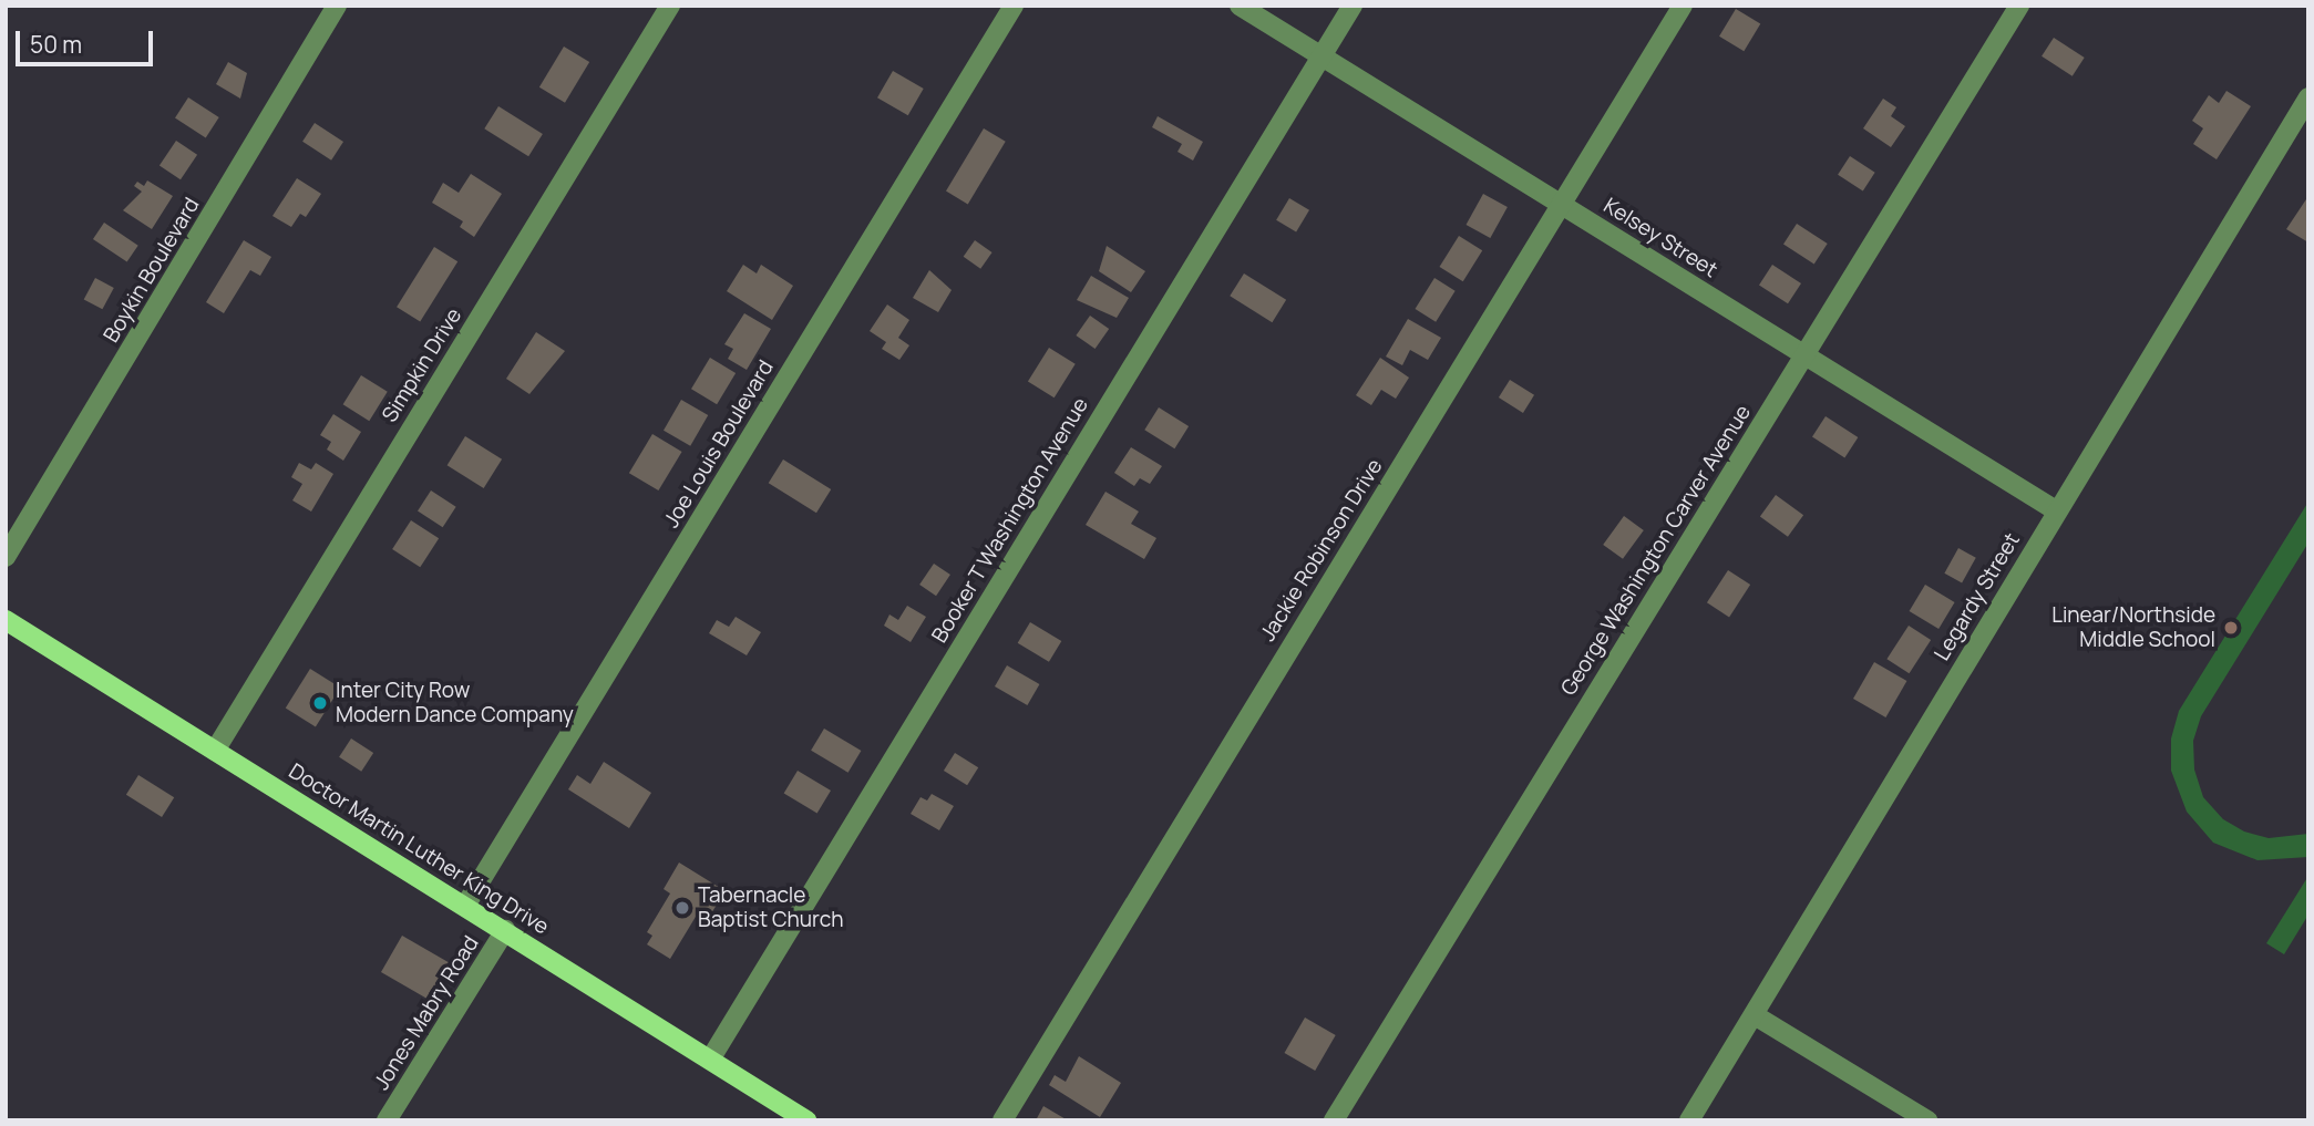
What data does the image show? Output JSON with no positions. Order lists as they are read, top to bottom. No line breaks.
{"streets":{"main road":["Doctor Martin Luther King Drive"],"street":["Kelsey Street","Boykin Boulevard","Simpkin Drive","Joe Louis Boulevard","Booker T Washington Avenue","Jackie Robinson Drive","George Washington Carver Avenue","Legardy Street","Jones Mabry Road"]},"crossings":[["Kelsey Street","Booker T Washington Avenue"],["Kelsey Street","Jackie Robinson Drive"],["Kelsey Street","George Washington Carver Avenue"],["Kelsey Street","Legardy Street"],["Simpkin Drive","Doctor Martin Luther King Drive"],["Joe Louis Boulevard","Doctor Martin Luther King Drive"],["Booker T Washington Avenue","Doctor Martin Luther King Drive"],["Doctor Martin Luther King Drive","Jones Mabry Road"]],"places":["Linear/Northside Middle School","Inter City Row Modern Dance Company","Tabernacle Baptist Church"],"scale_bar":"50 m"}
